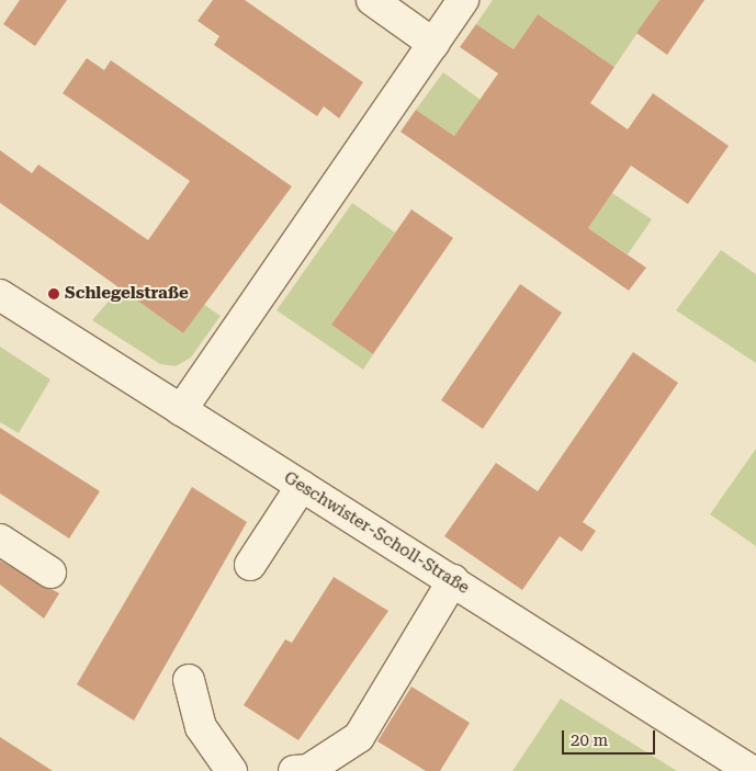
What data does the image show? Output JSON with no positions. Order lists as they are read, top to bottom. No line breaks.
{"streets":{"street":["Geschwister-Scholl-Straße"]},"places":["Schlegelstraße"],"scale_bar":"20 m"}
